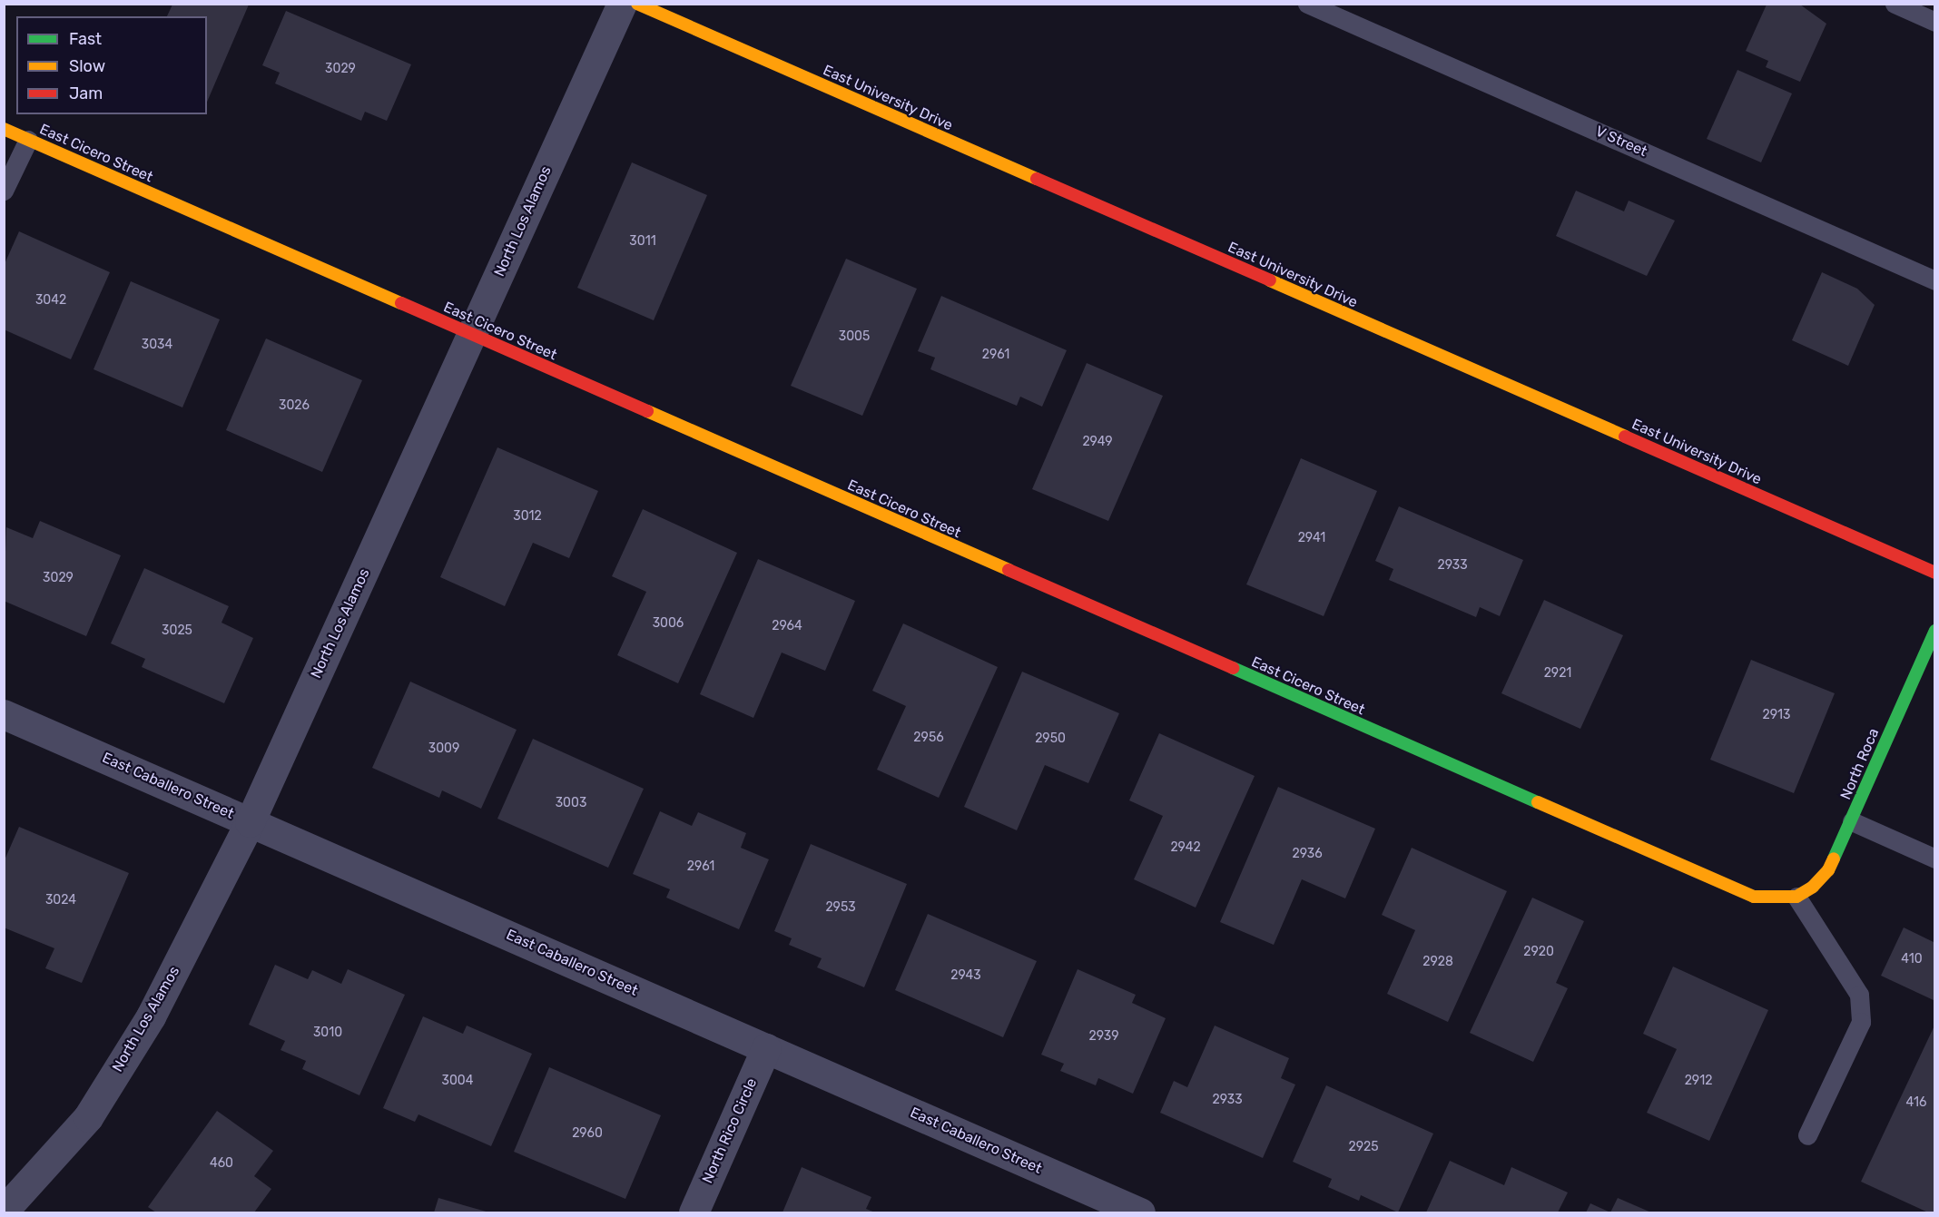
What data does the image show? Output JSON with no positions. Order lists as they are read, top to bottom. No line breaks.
{"streets":{"street":["East University Drive","East Cicero Street","North Los Alamos","North Roca","East Caballero Street","North Rico Circle"],"lane":["V Street"]},"crossings":[["East Cicero Street","North Los Alamos"],["East Cicero Street","North Roca"],["North Los Alamos","East Caballero Street"],["East Caballero Street","North Rico Circle"]],"house_numbers":["3029","3011","3042","3005","3034","2961","3026","2949","3012","2941","2933","3029","3006","2964","3025","2921","2913","2956","2950","3009","3003","2942","2936","2961","3024","2953","2920","410","2928","2943","3010","2939","3004","2912","2933","416","2960","2925","460"],"legend":["Fast","Slow","Jam"]}
